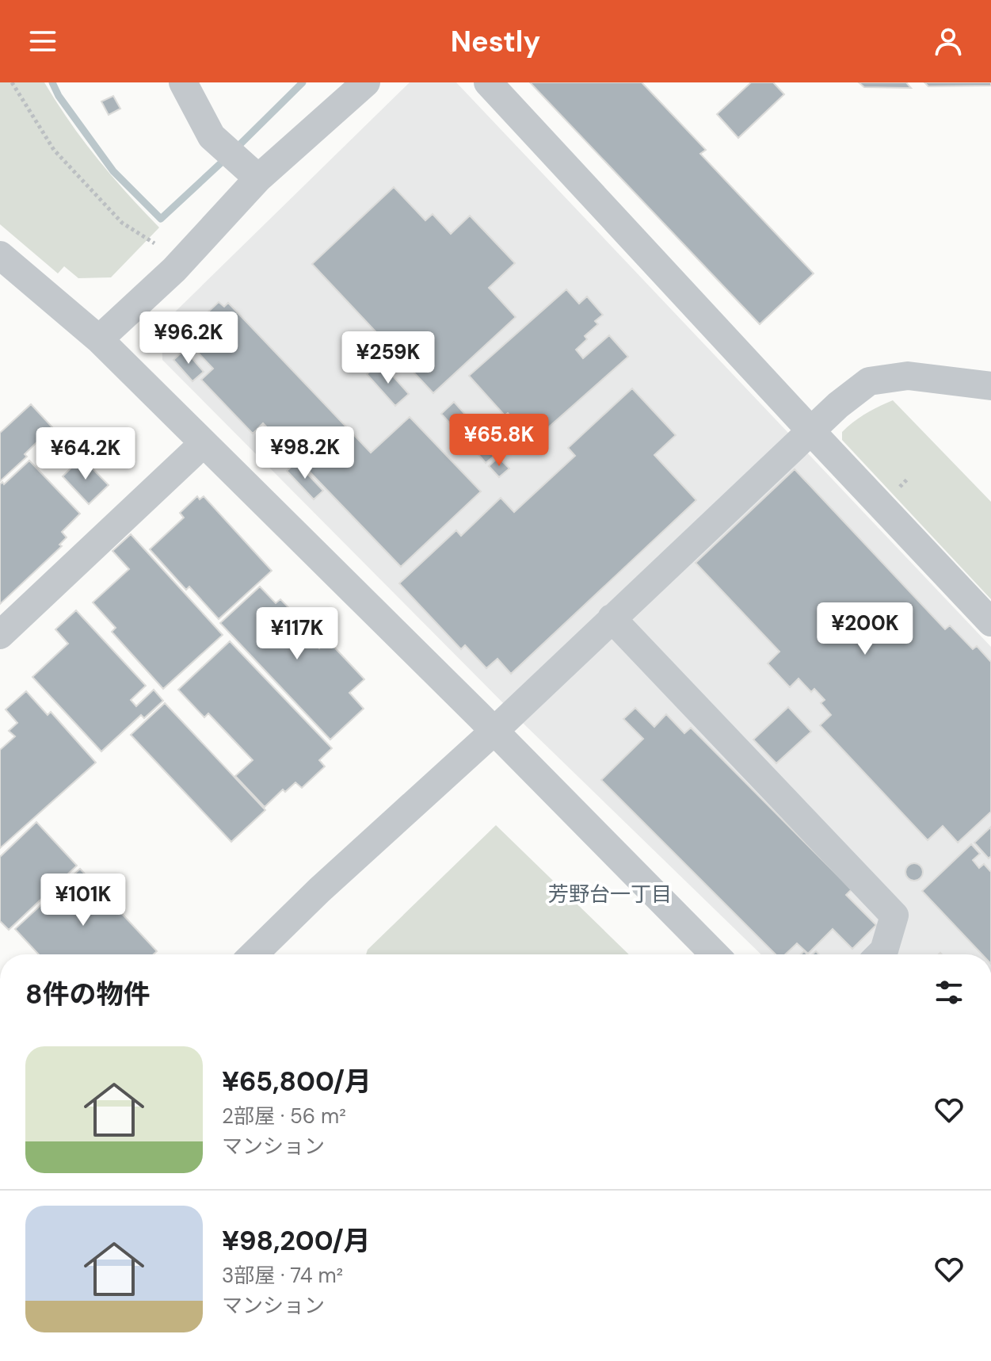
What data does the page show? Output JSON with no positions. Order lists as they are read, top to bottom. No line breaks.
{"districts":["芳野台一丁目"],"page":{"header":"Nestly","price":["¥96.2K","¥259K","¥65.8K","¥98.2K","¥64.2K","¥200K","¥117K","¥101K"],"heading":"8件の物件","list":[{"name":"¥65,800/月","note":"2部屋 · 56 m² · マンション"},{"name":"¥98,200/月","note":"3部屋 · 74 m² · マンション"}]}}
